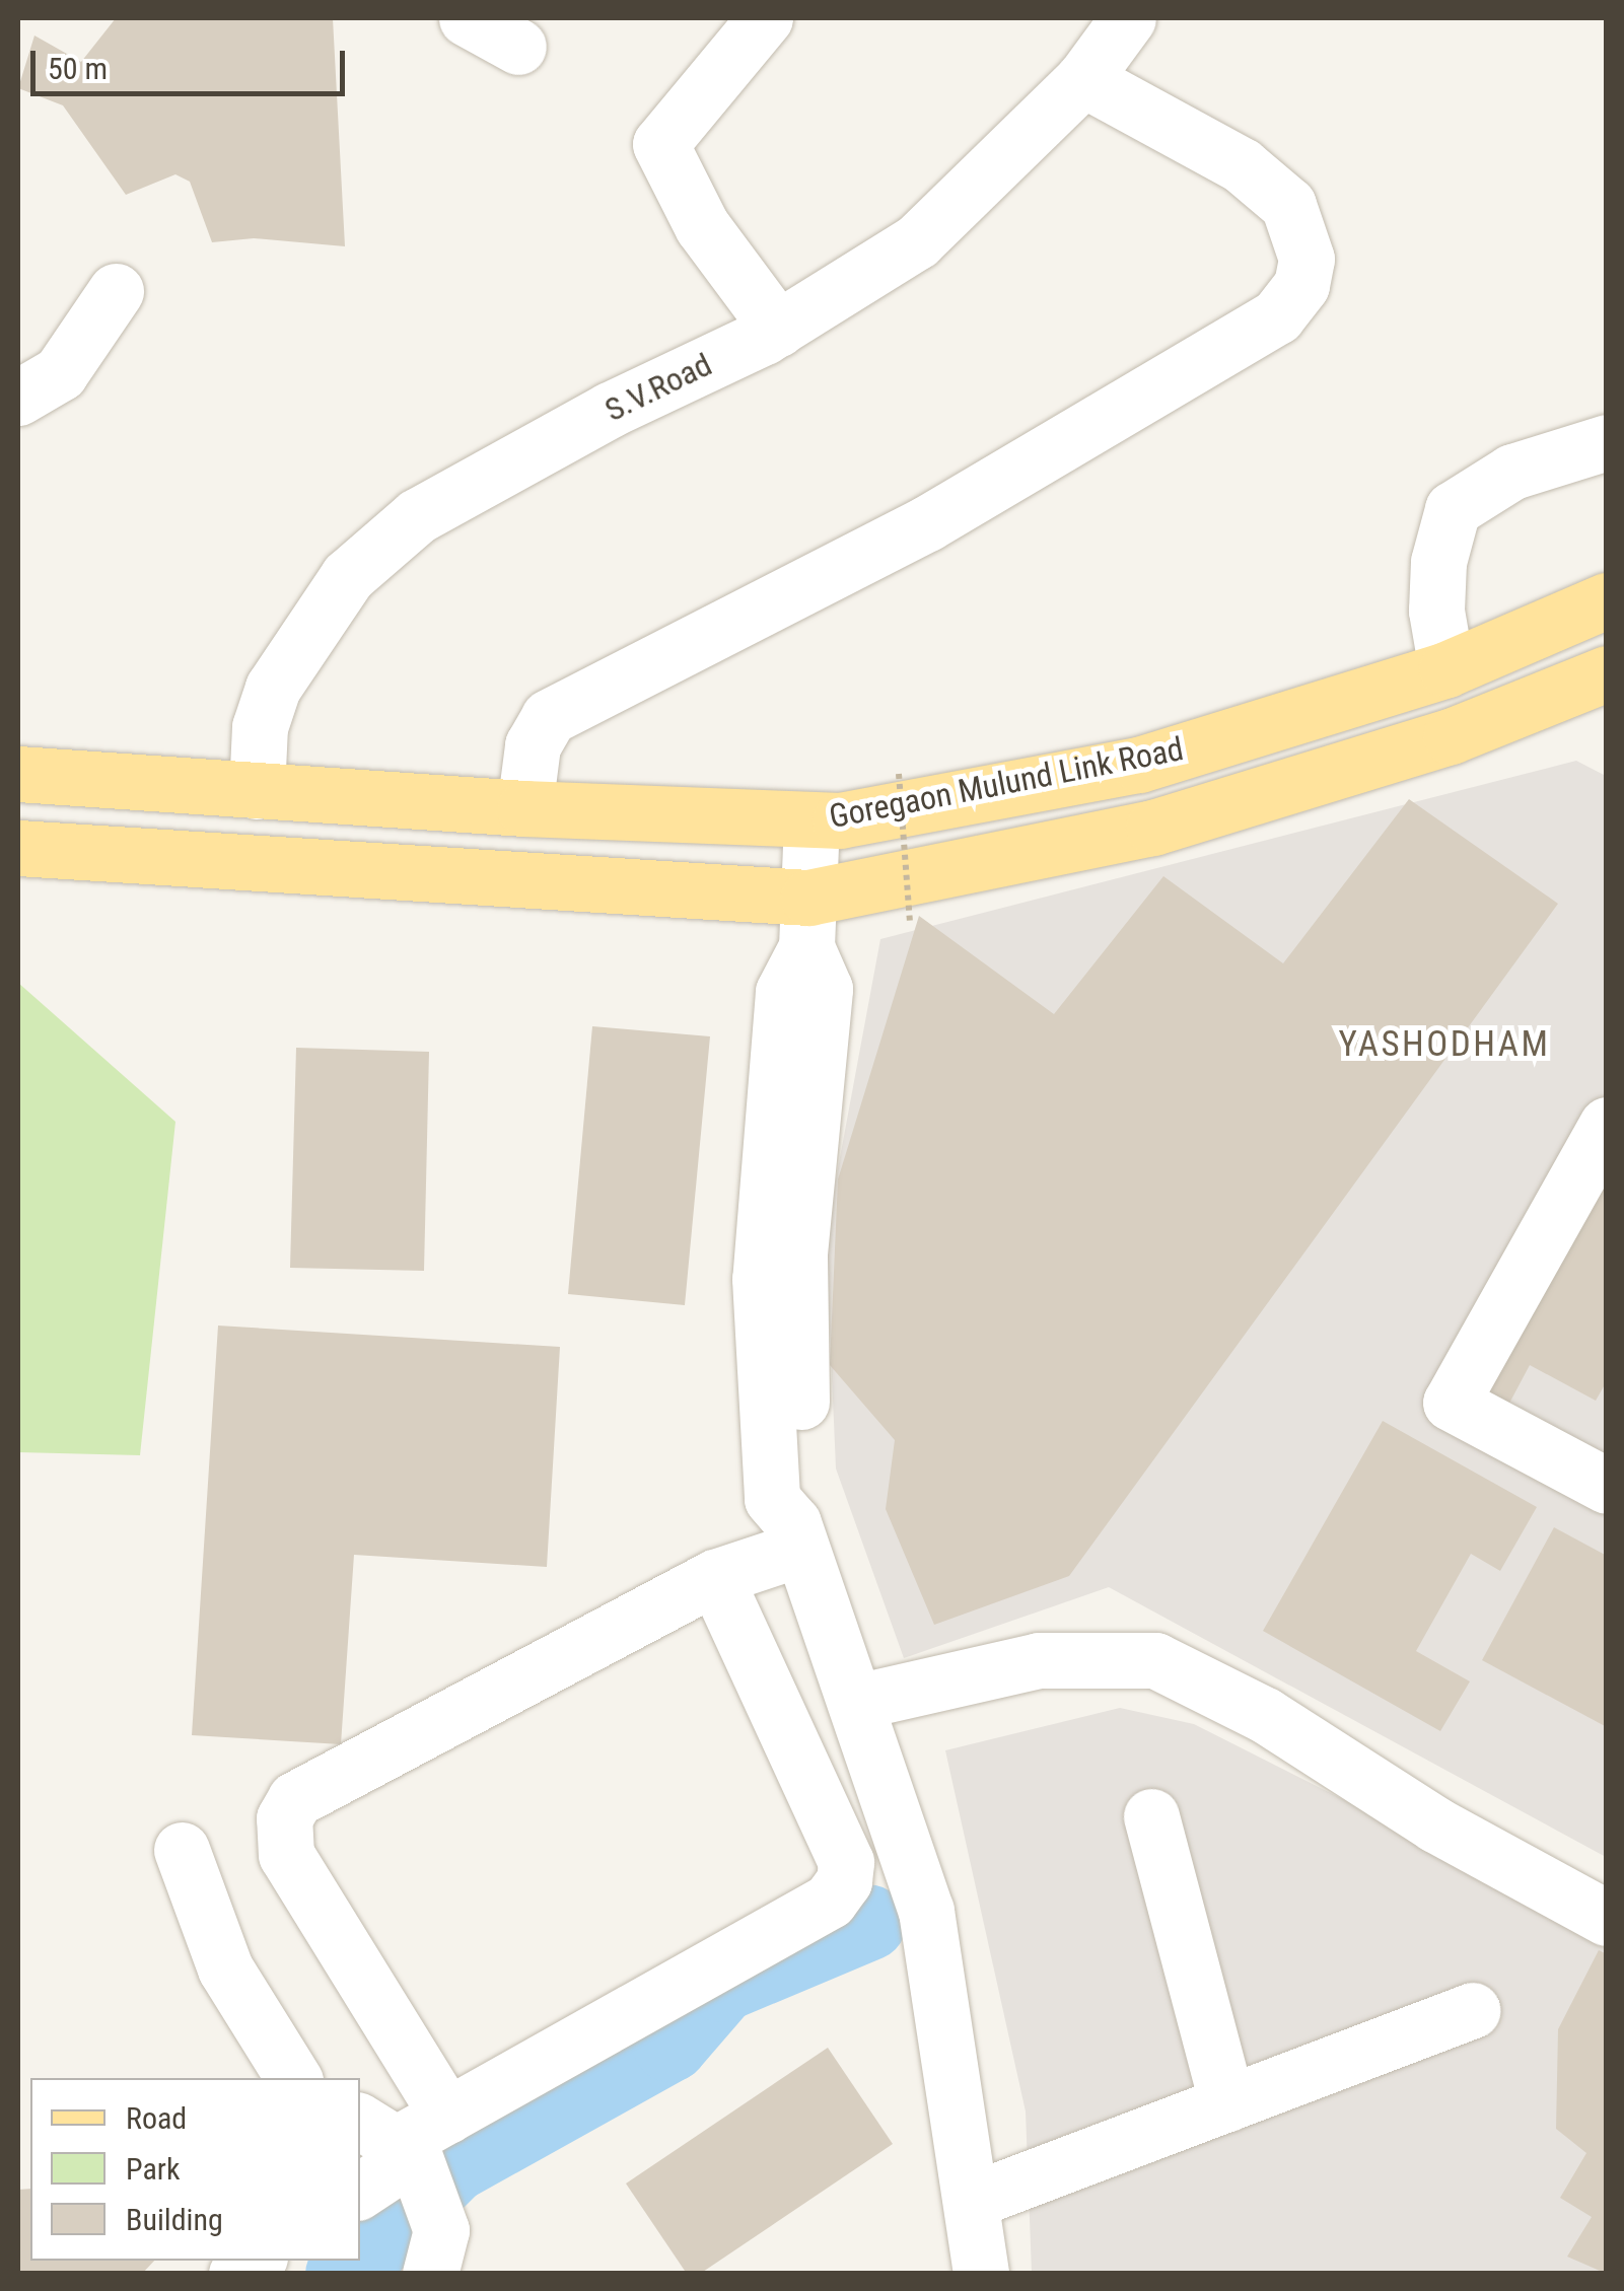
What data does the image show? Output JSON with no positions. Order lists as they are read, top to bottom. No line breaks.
{"streets":{"main road":["Goregaon Mulund Link Road"],"street":["S.V.Road"]},"crossings":[["S.V.Road","Goregaon Mulund Link Road"]],"districts":["YASHODHAM"],"legend":["Road","Park","Building"],"scale_bar":"50 m"}
